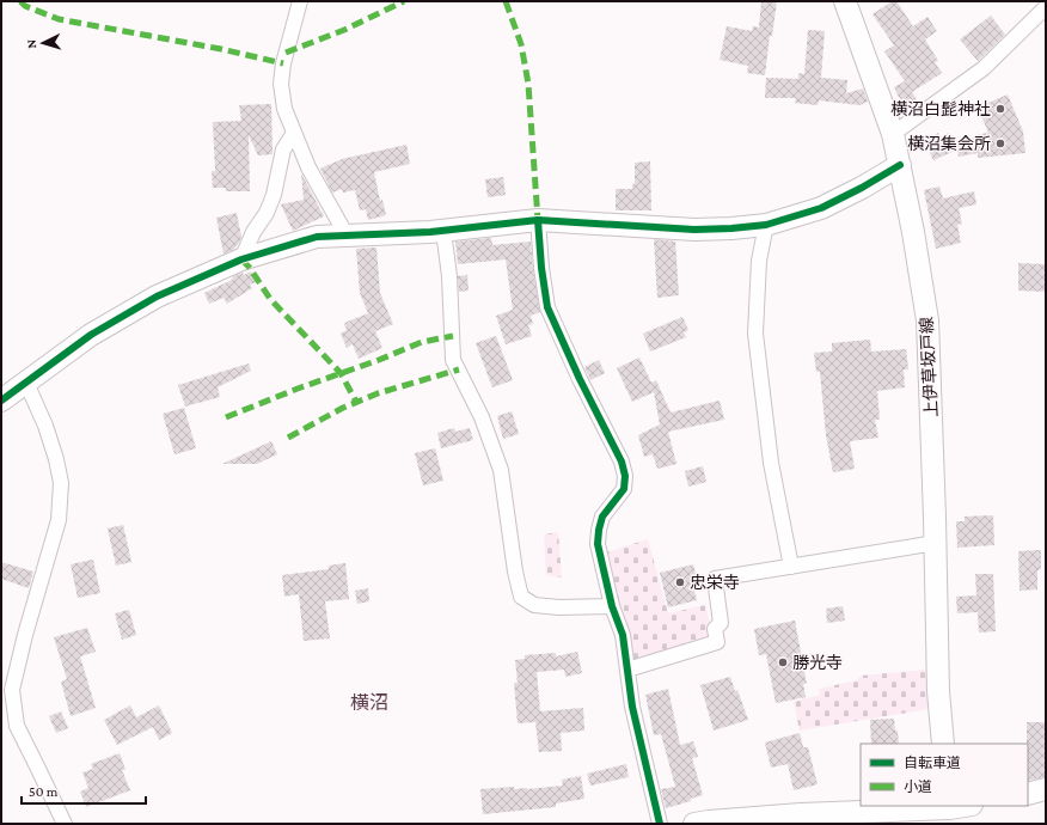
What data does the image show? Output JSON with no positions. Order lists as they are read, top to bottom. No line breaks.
{"streets":{"street":["上伊草坂戸線"]},"districts":["横沼"],"places":["横沼白髭神社","横沼集会所","忠栄寺","勝光寺"],"legend":["自転車道","小道"],"scale_bar":"50 m","north":"left"}
